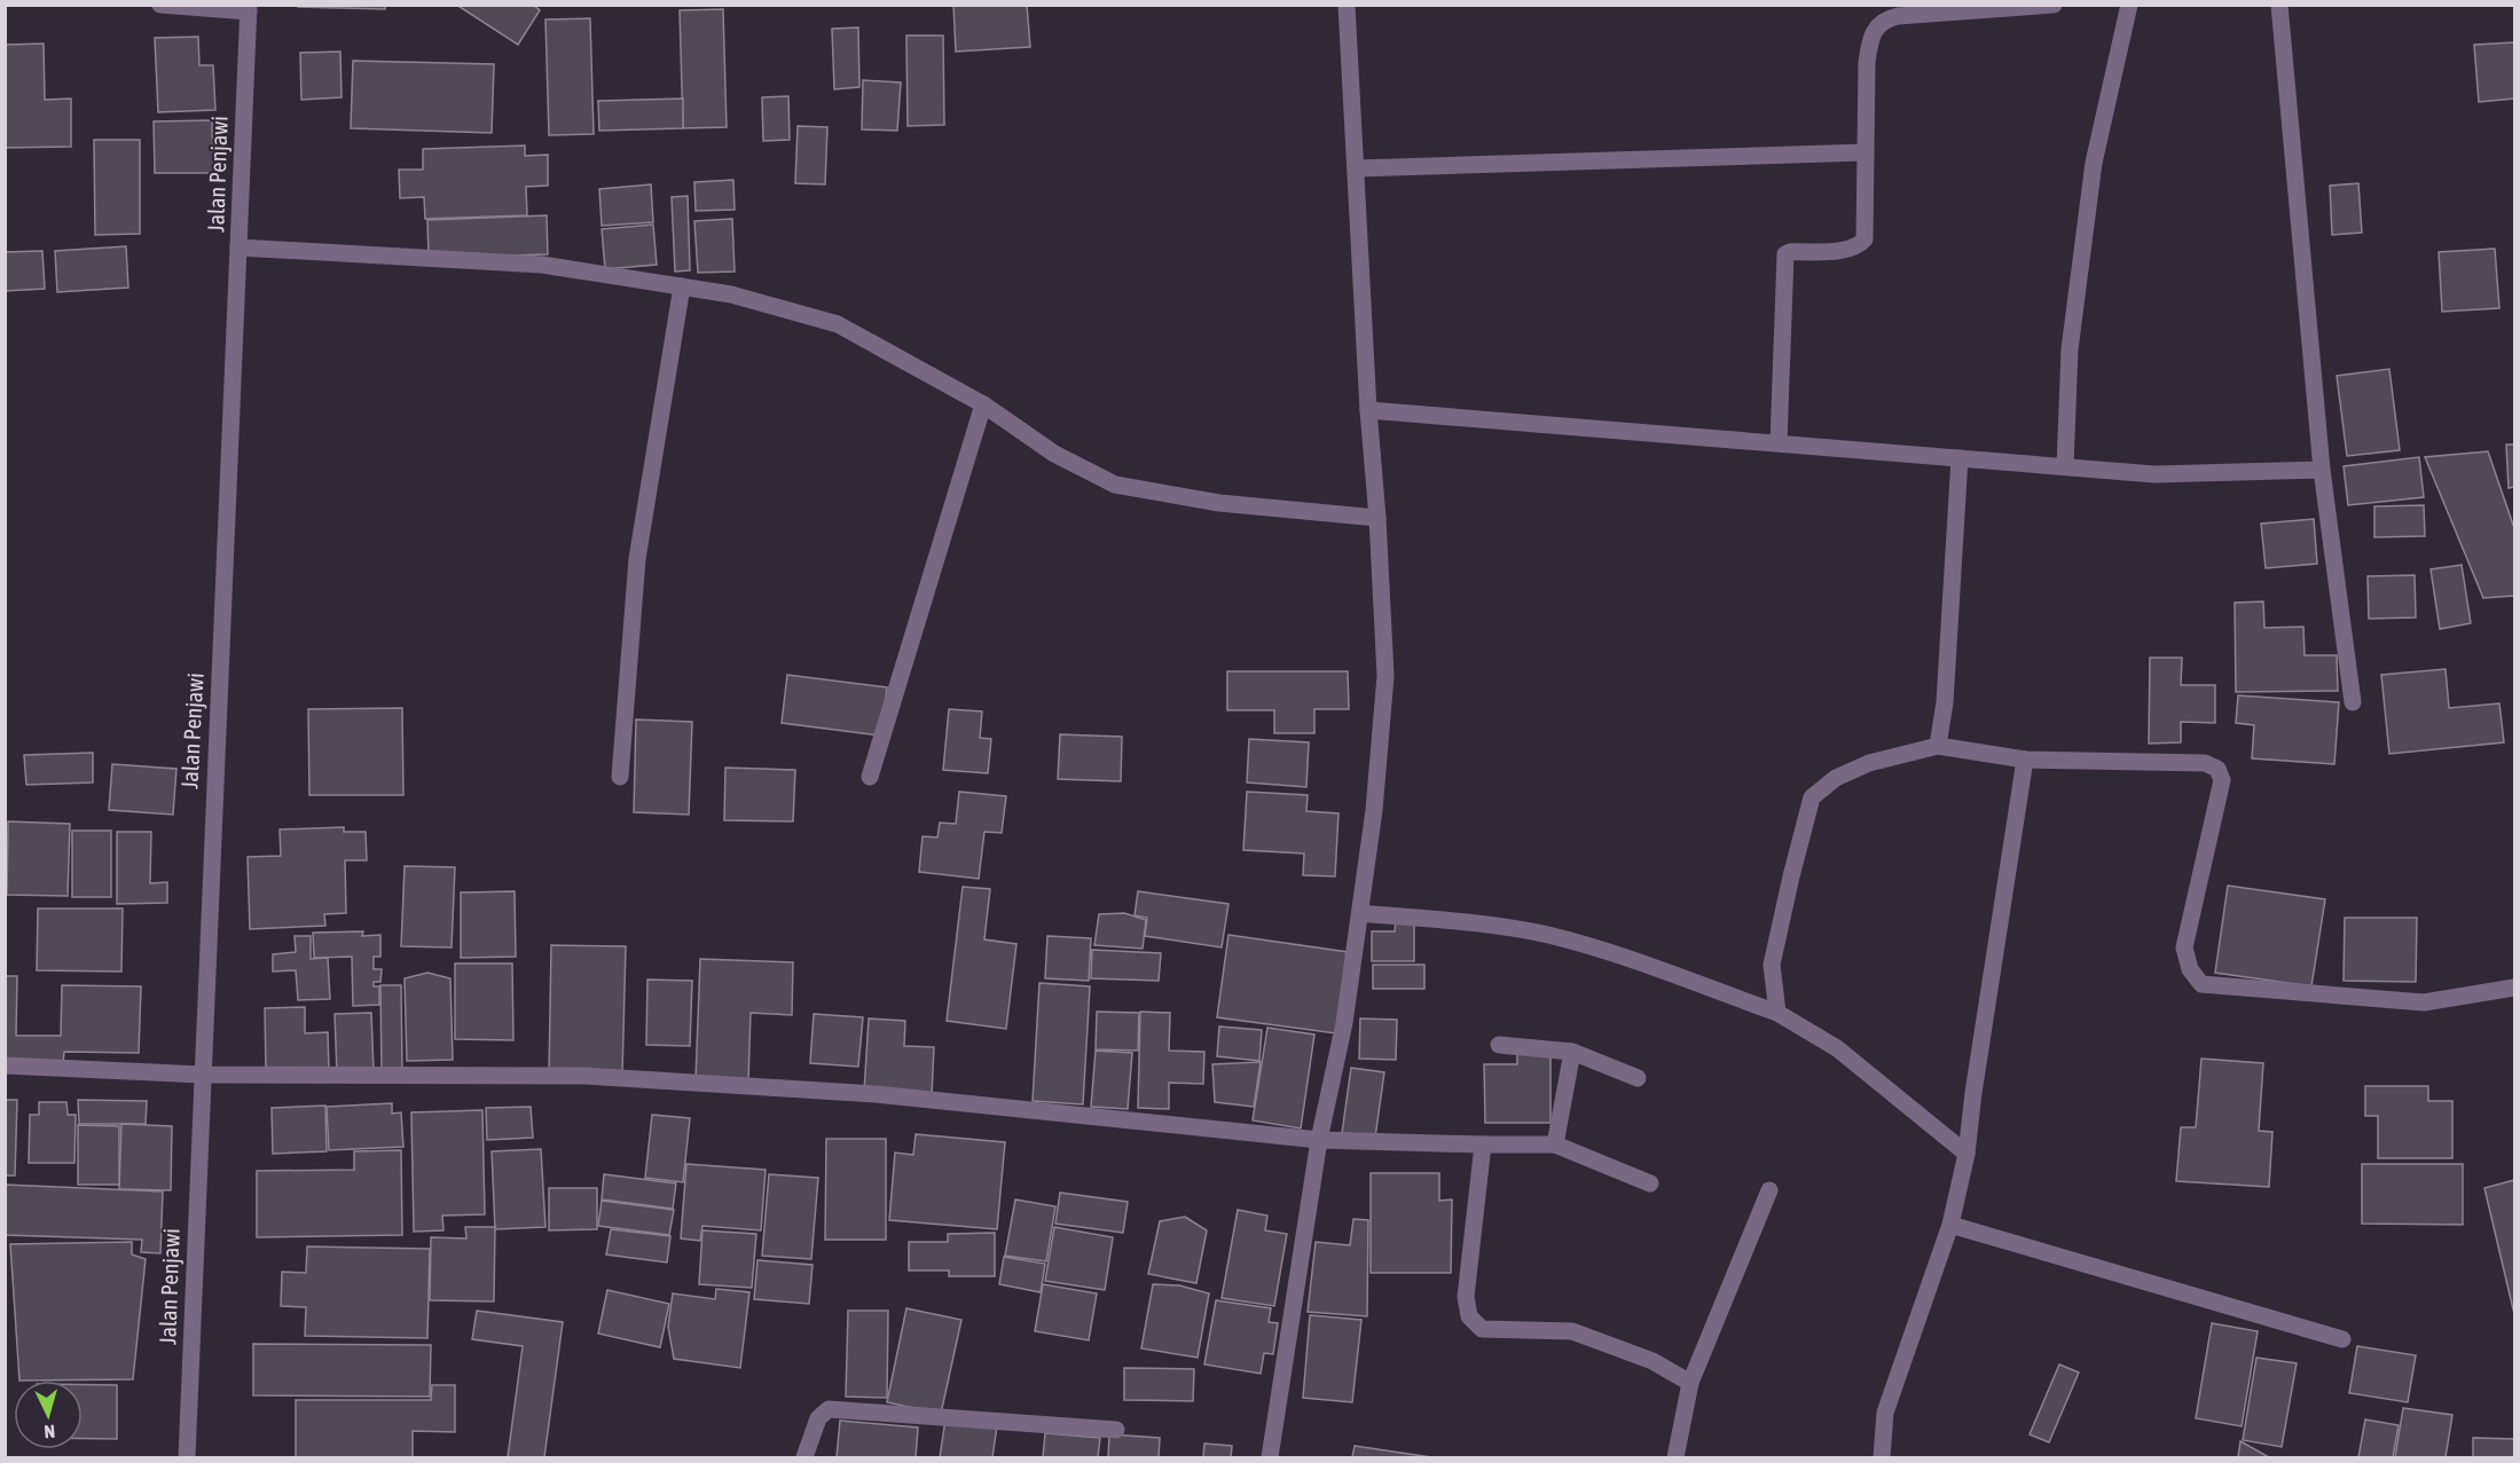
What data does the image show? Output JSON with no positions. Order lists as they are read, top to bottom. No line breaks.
{"streets":{"street":["Jalan Penjawi"]},"north":"bottom"}
